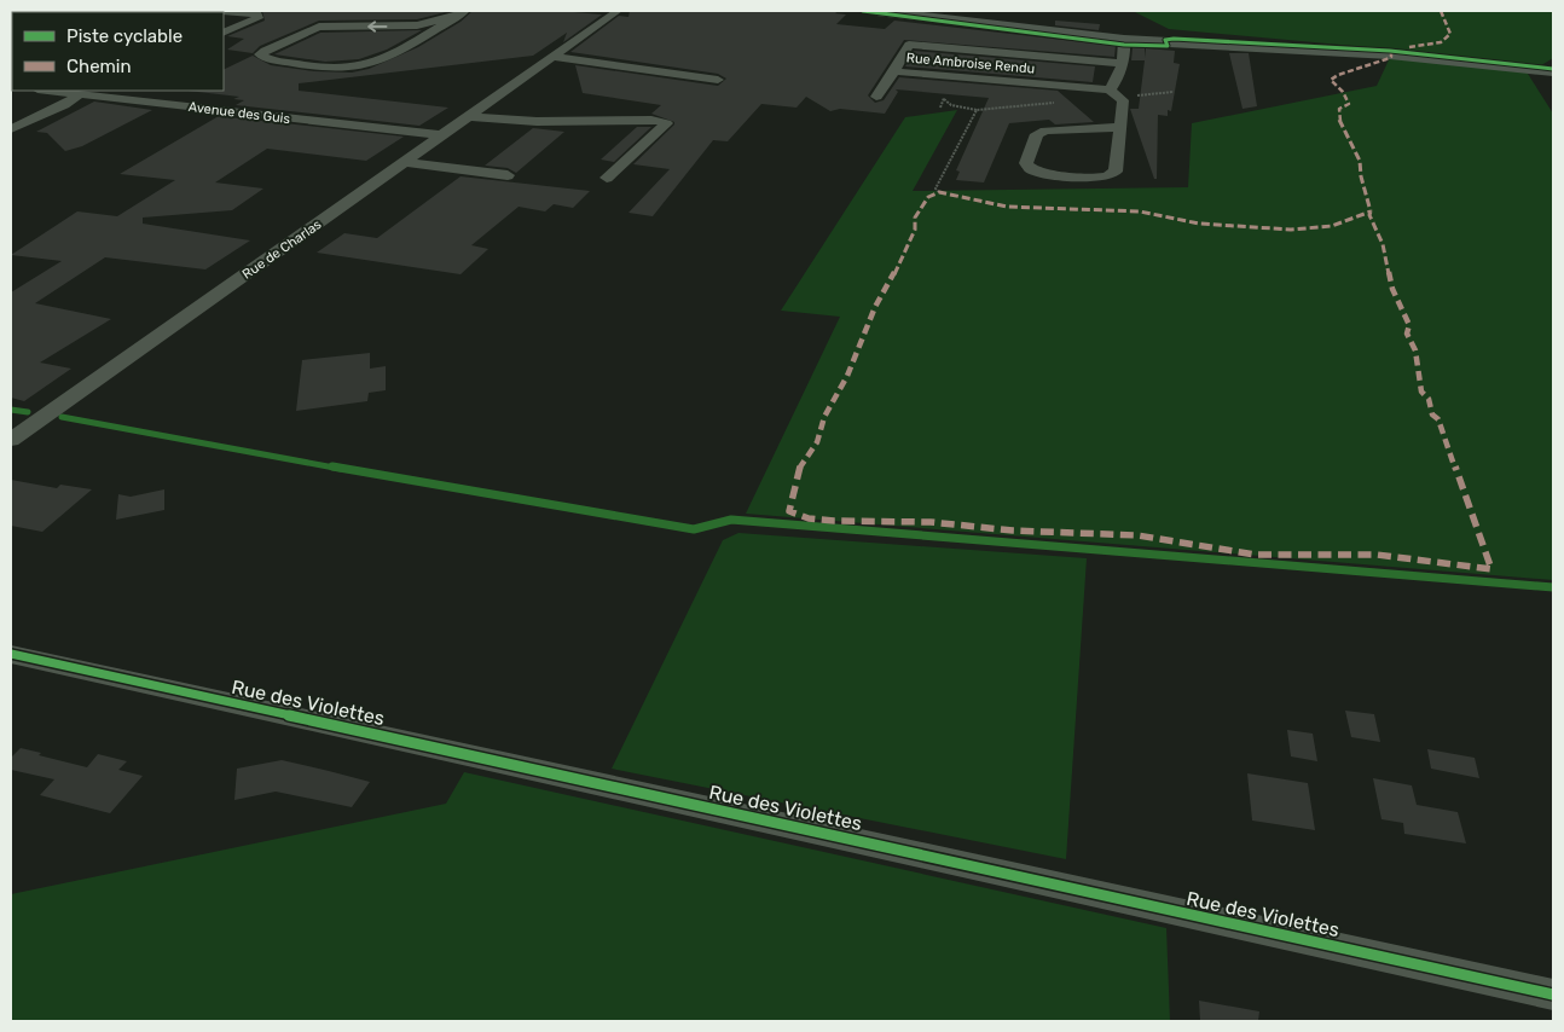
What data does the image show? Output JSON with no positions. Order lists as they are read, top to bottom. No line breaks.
{"streets":{"street":["Rue Ambroise Rendu","Avenue des Guis","Rue de Charlas","Rue des Violettes"]},"crossings":[["Avenue des Guis","Rue de Charlas"]],"legend":["Piste cyclable","Chemin"]}
